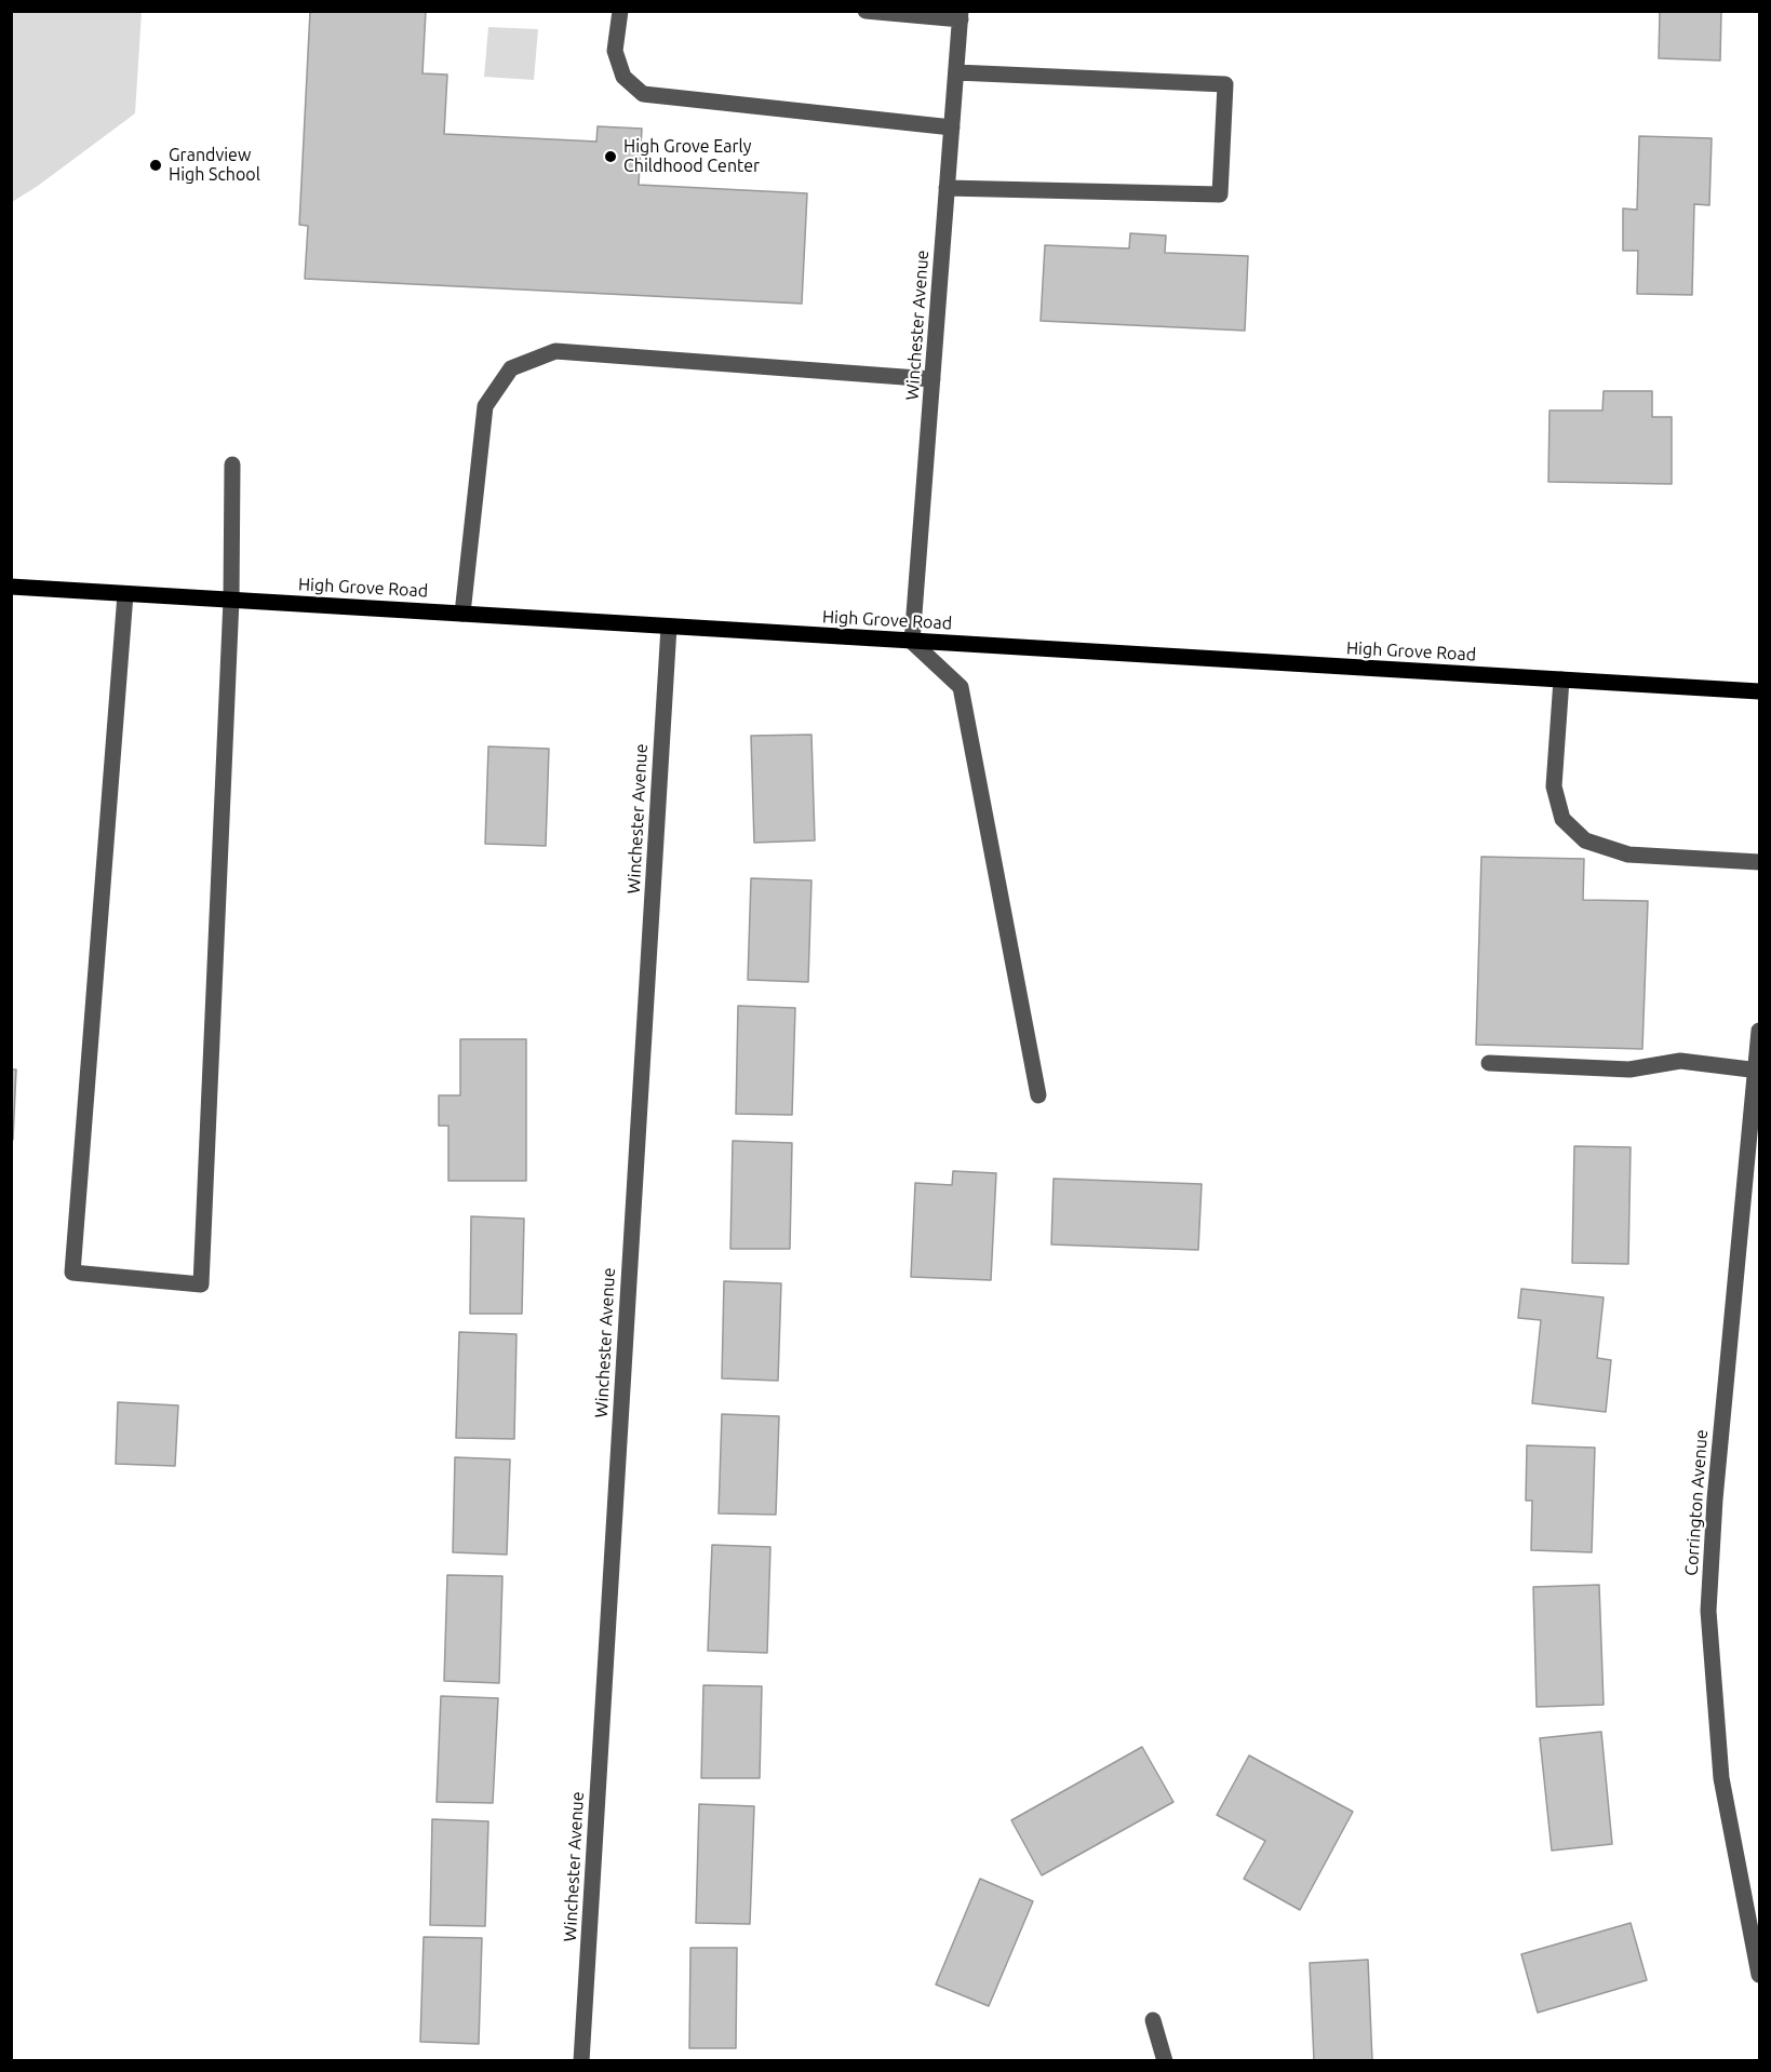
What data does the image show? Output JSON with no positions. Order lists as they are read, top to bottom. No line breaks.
{"streets":{"main road":["High Grove Road"],"street":["Winchester Avenue","Corrington Avenue"]},"crossings":[["Winchester Avenue","High Grove Road"]],"places":["High Grove Early Childhood Center","Grandview High School"]}
